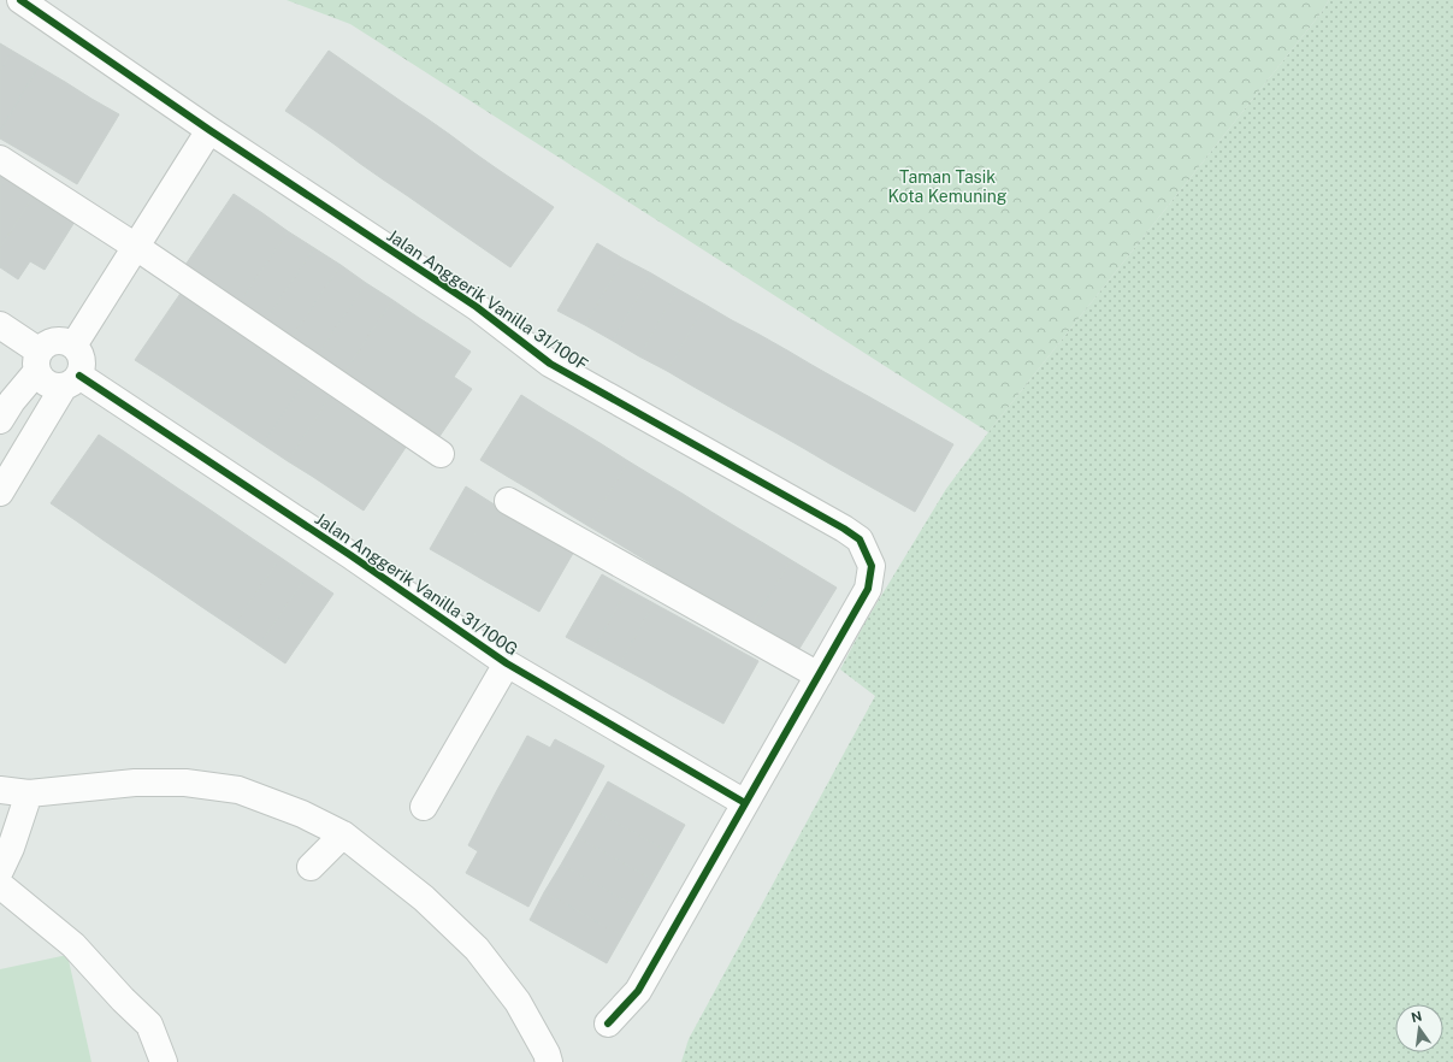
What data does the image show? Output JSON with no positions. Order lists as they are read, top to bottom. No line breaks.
{"streets":{"street":["Jalan Anggerik Vanilla 31/100F","Jalan Anggerik Vanilla 31/100G"]},"parks":["Taman Tasik Kota Kemuning"],"north":"top"}
